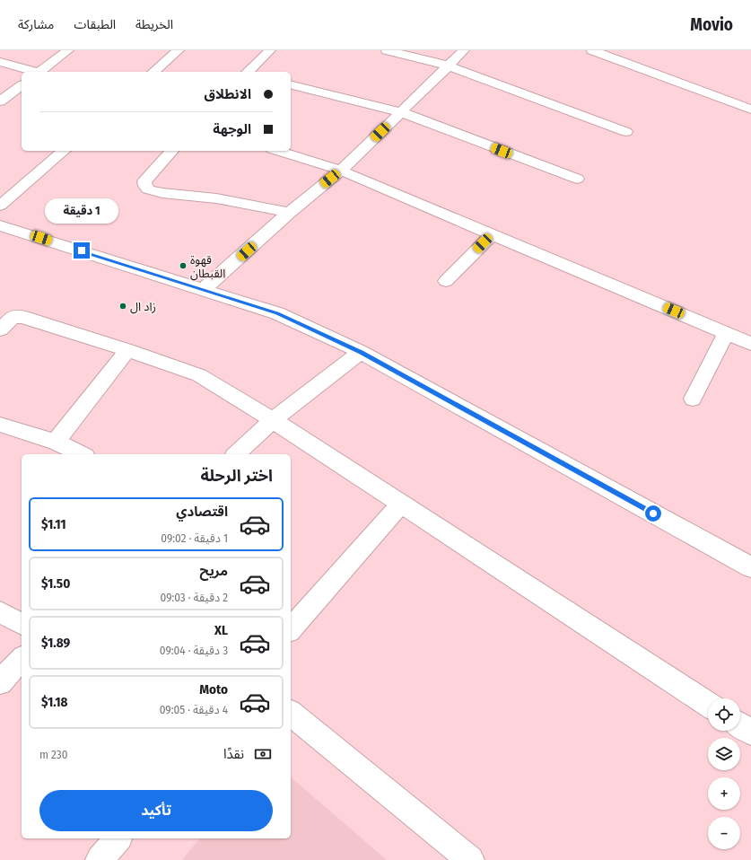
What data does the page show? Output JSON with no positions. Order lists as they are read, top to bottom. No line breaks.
{"places":["قهوة القبطان","زاد ال"],"page":{"header":"Movio","nav":["الخريطة","الطبقات","مشاركة"],"banner":["الانطلاق","الوجهة"],"bubble":"1 دقيقة","heading":"اختر الرحلة","list":[{"name":"اقتصادي","note":"1 دقيقة · 09:02","value":"$1.11"},{"name":"مريح","note":"2 دقيقة · 09:03","value":"$1.50"},{"name":"XL","note":"3 دقيقة · 09:04","value":"$1.89"},{"name":"Moto","note":"4 دقيقة · 09:05","value":"$1.18"}],"map_buttons":["+","−"],"pay":["نقدًا","230 m"],"buttons":"تأكيد"}}
